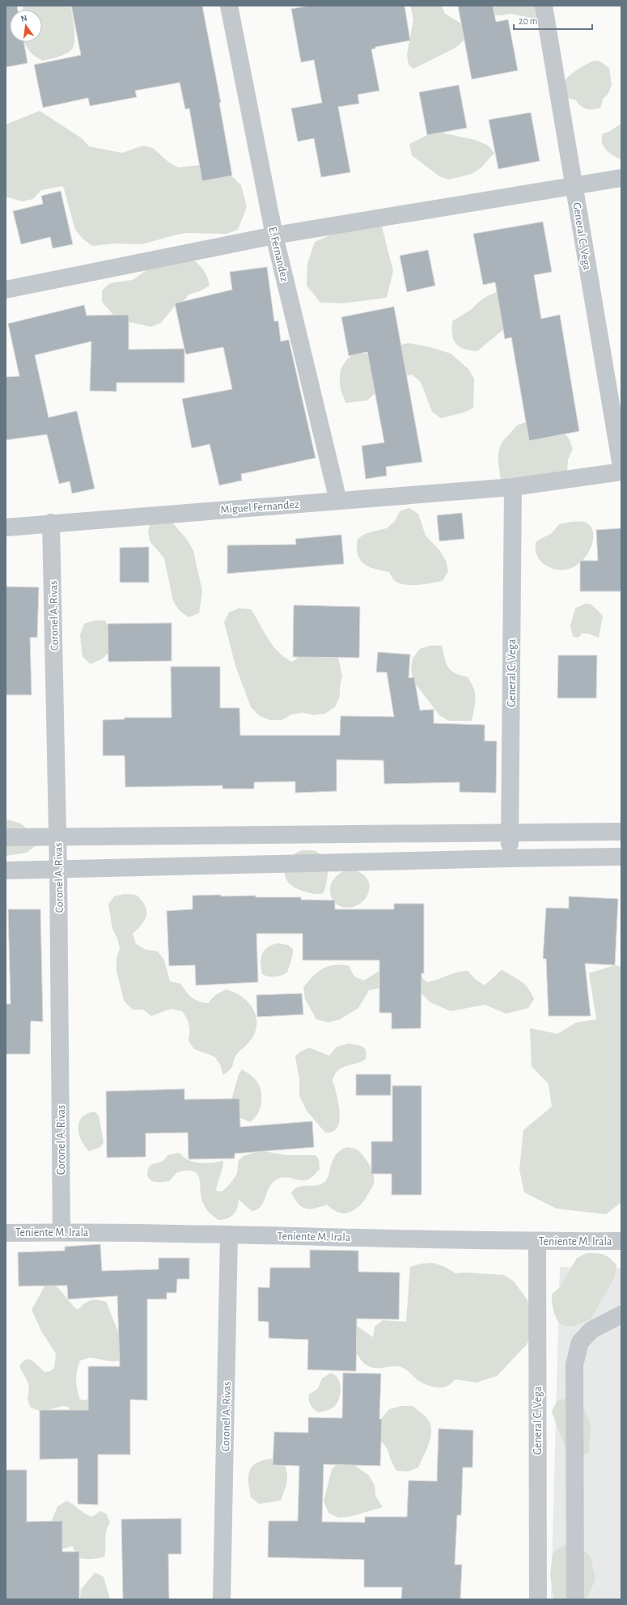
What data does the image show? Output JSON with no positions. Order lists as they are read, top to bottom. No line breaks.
{"streets":{"street":["General C. Vega","E. Fernandez","Miguel Fernandez","Coronel A. Rivas","Teniente M. Irala"]},"crossings":[["General C. Vega","Miguel Fernandez"],["General C. Vega","Teniente M. Irala"],["E. Fernandez","Miguel Fernandez"],["Miguel Fernandez","Coronel A. Rivas"],["Coronel A. Rivas","Teniente M. Irala"]],"scale_bar":"20 m","north":"top"}
